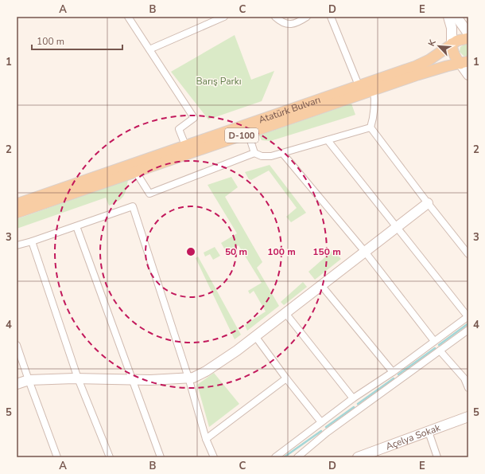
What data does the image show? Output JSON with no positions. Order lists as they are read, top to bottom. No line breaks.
{"streets":{"main road":["Atatürk Bulvarı","D-100"],"street":["Açelya Sokak"]},"parks":["Barış Parkı"],"scale_bar":"100 m","north":"top left","grid":{"columns":["A","B","C","D","E"],"rows":["1","2","3","4","5"]},"rings":["50 m","100 m","150 m"]}
